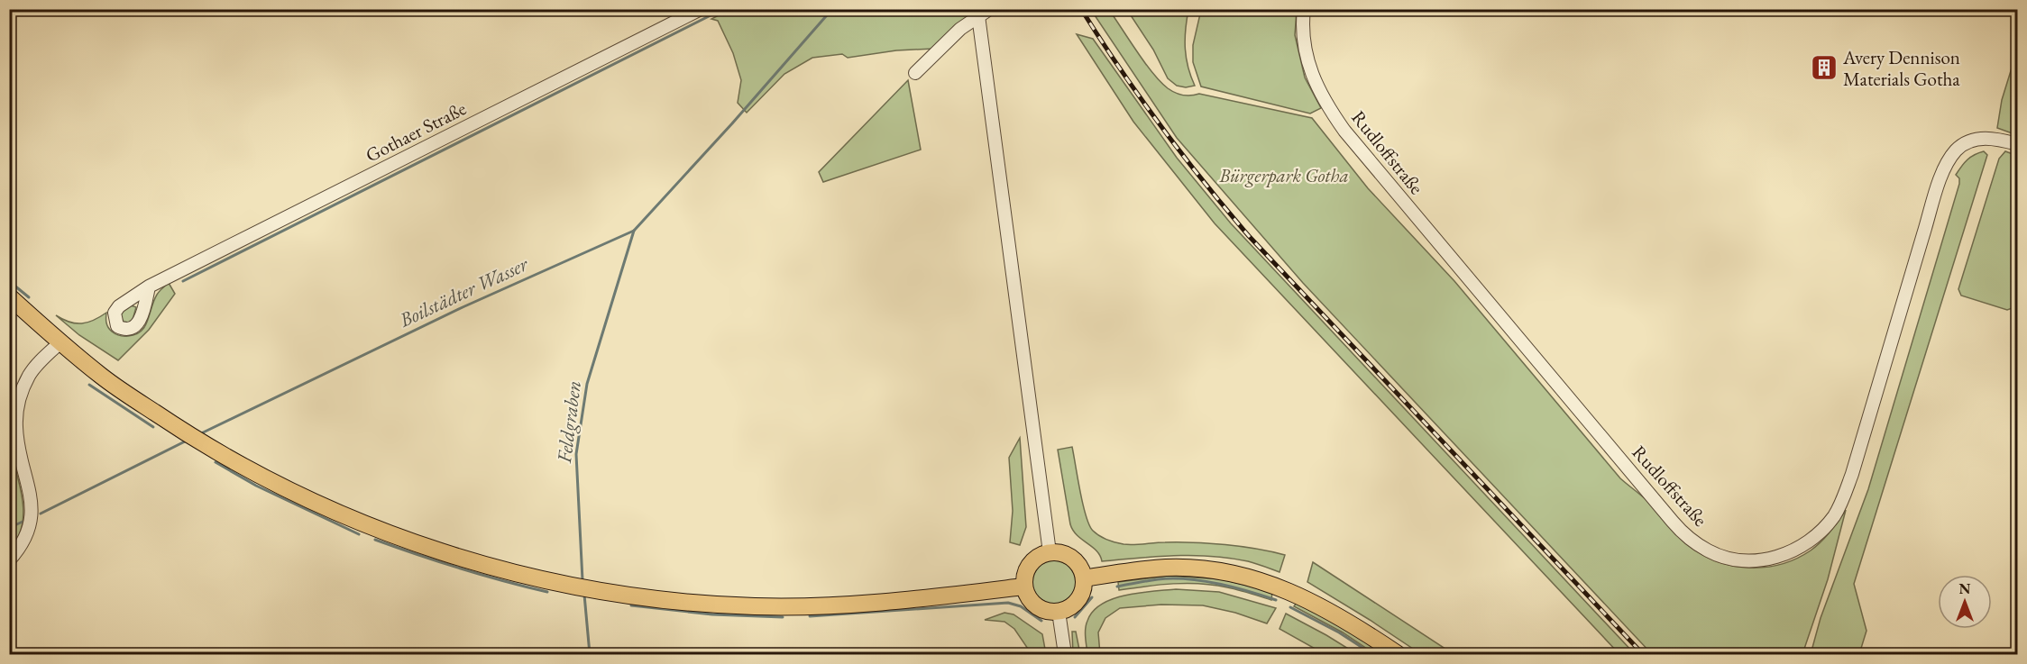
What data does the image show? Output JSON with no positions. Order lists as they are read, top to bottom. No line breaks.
{"streets":{"street":["Gothaer Straße","Rudloffstraße"]},"water":["Boilstädter Wasser","Feldgraben"],"parks":["Bürgerpark Gotha"],"places":{"building":["Avery Dennison Materials Gotha"]},"north":"top"}
